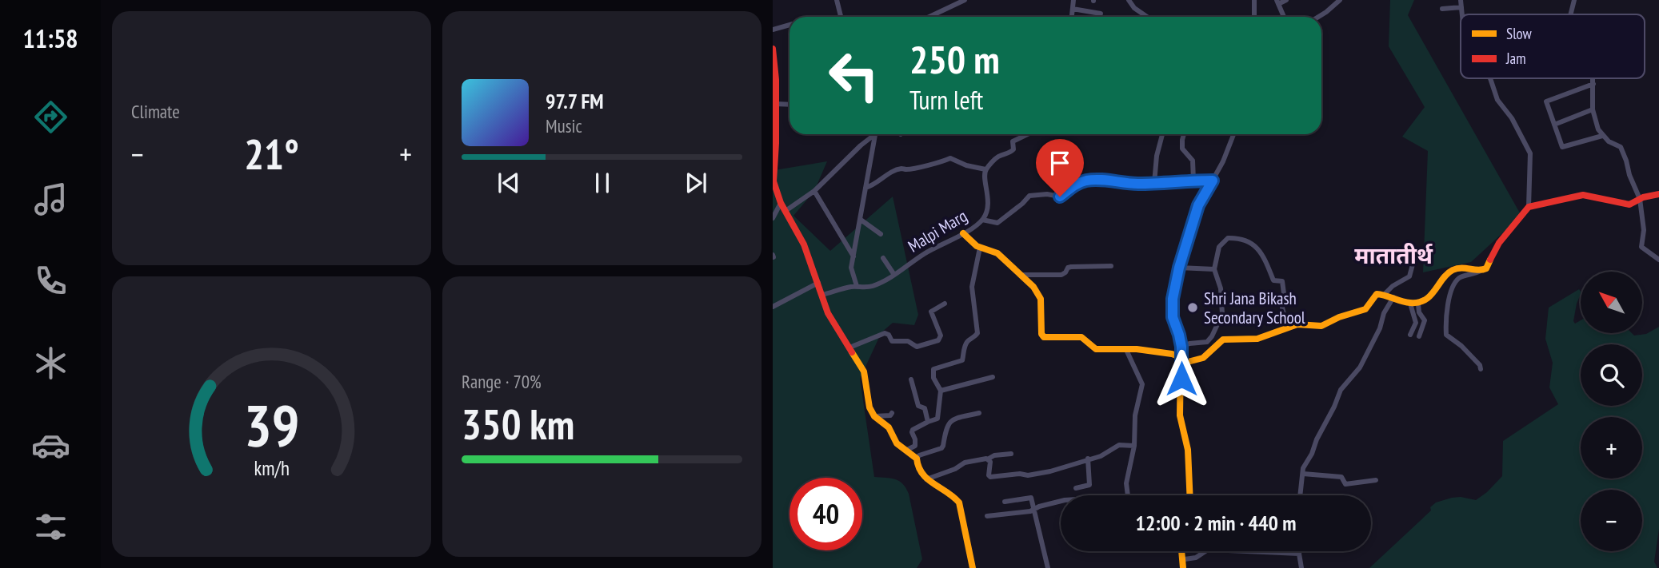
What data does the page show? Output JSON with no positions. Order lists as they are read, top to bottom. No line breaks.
{"streets":{"street":["Malpi Marg"]},"districts":["मातातीर्थ"],"places":["Shri Jana Bikash Secondary School"],"legend":["Slow","Jam"],"north":"top left","page":{"tabs":"11:58","tile":["Climate",["Range · 70%","350 km"]],"turn":["250 m","Turn left"],"song":["97.7 FM","Music"],"heat":["−","21°","+"],"map_buttons":["+","−"],"limit":"40","trip":"12:00 · 2 min · 440 m","gauge":["39","km/h"]}}
